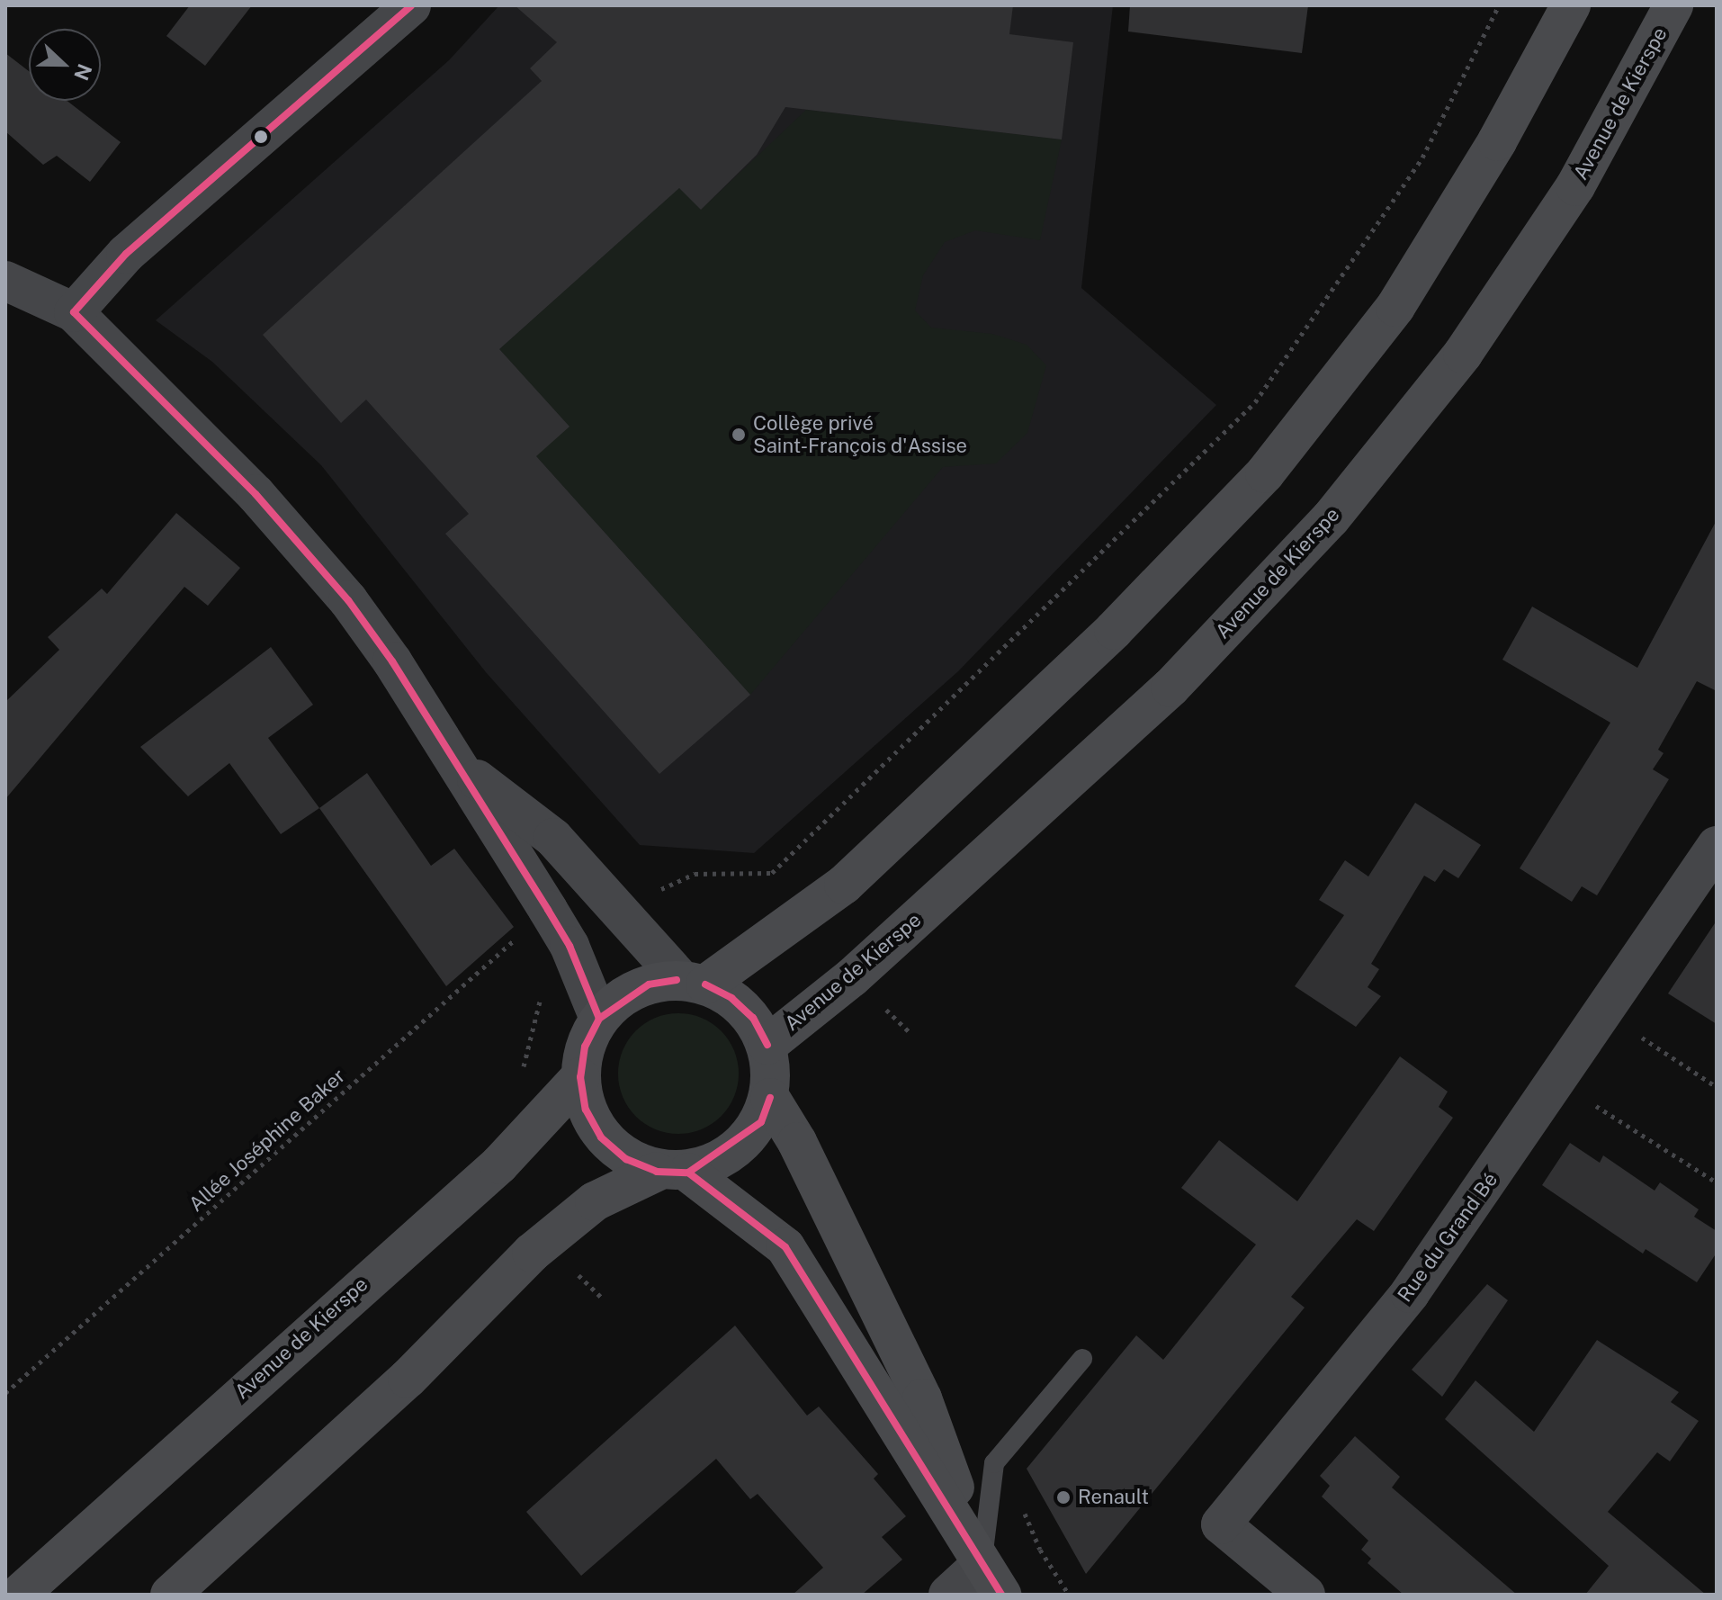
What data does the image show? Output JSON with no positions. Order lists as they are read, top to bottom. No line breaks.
{"streets":{"main road":["Avenue de Kierspe"],"street":["Rue du Grand Bé"],"path":["Allée Joséphine Baker"]},"places":["Collège privé Saint-François d'Assise","Renault"],"north":"right"}
